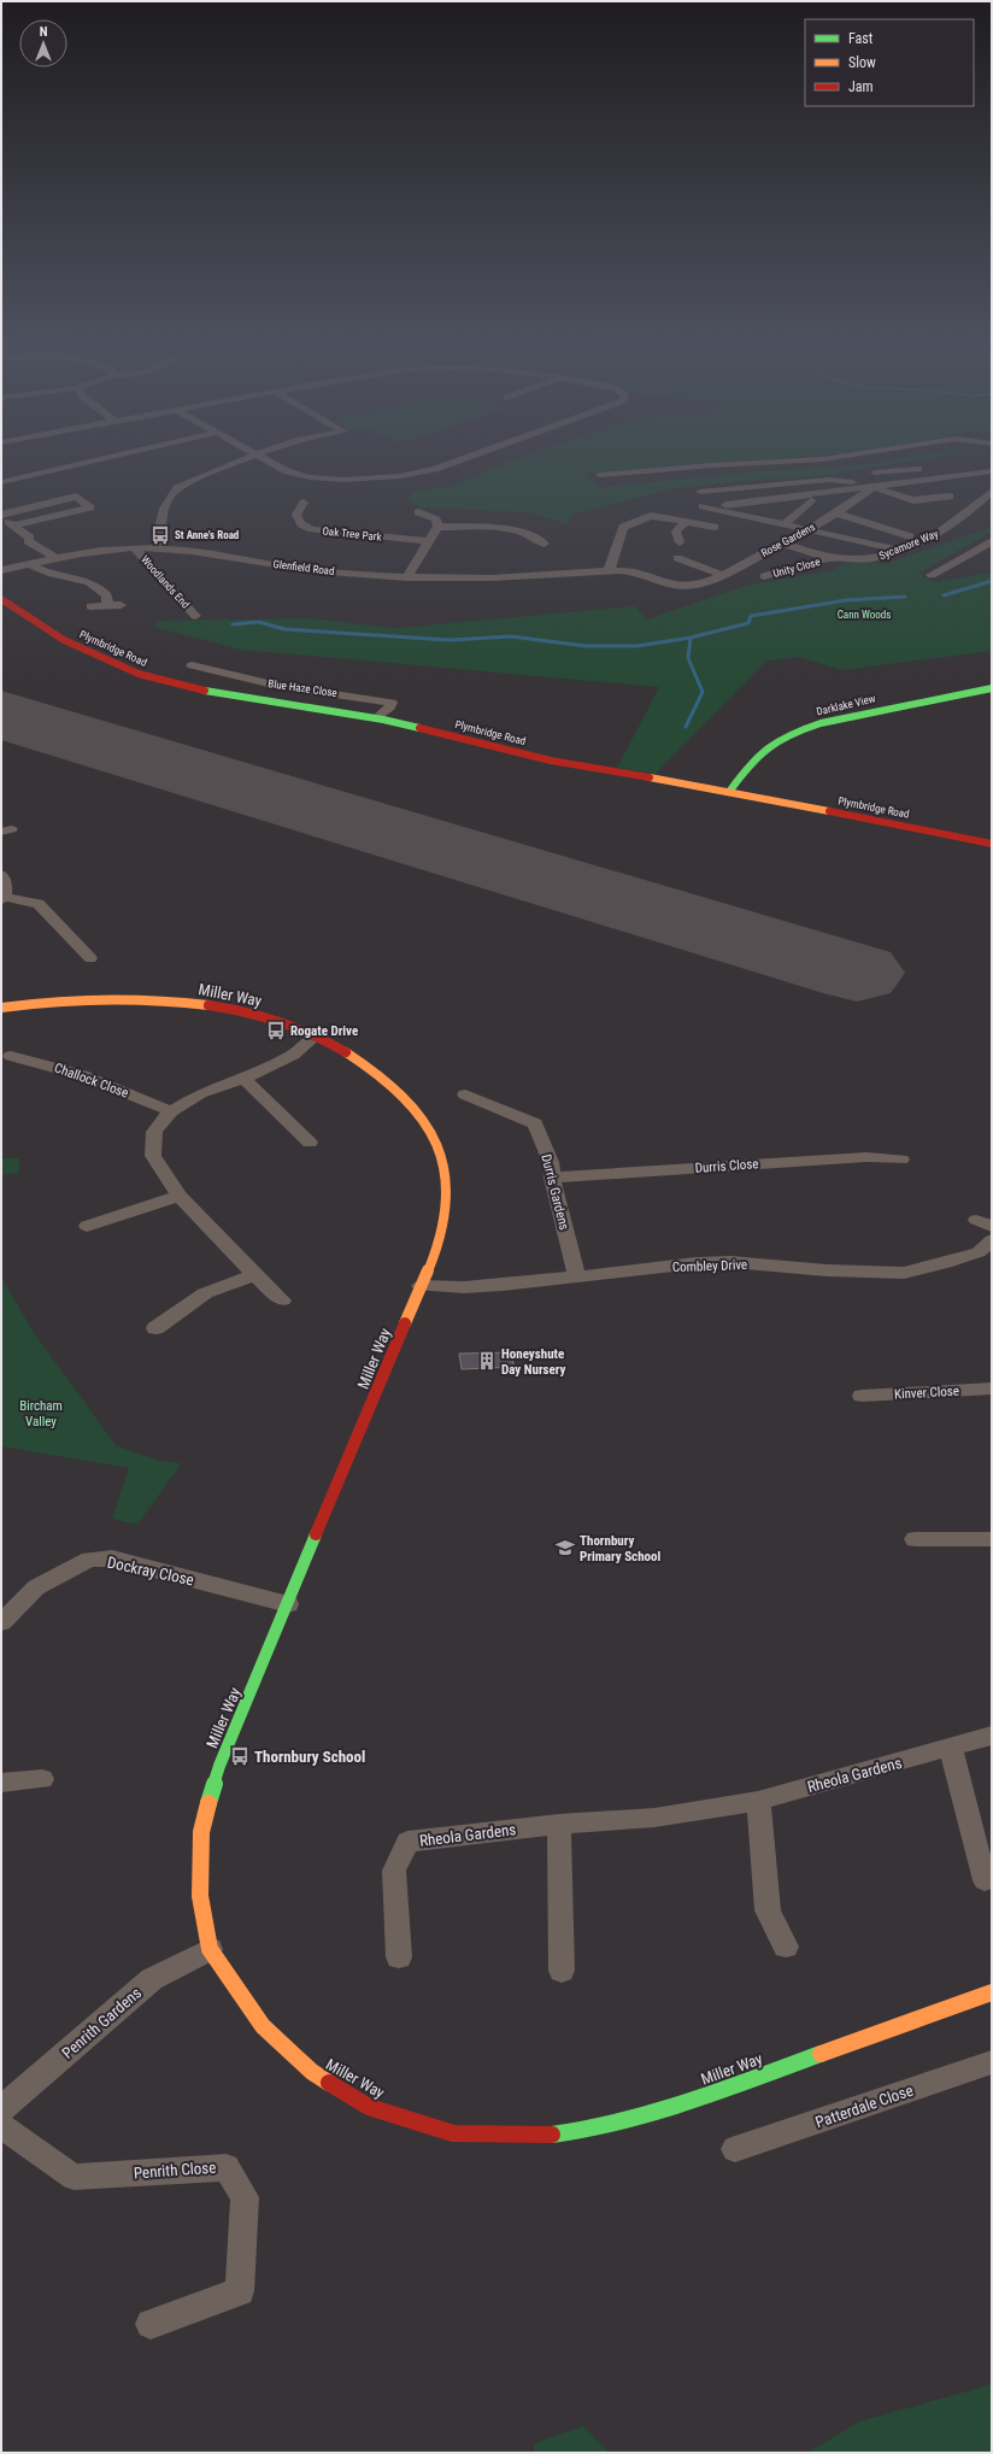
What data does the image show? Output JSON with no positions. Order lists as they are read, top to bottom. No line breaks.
{"streets":{"street":["Oak Tree Park","Rose Gardens","Sycamore Way","Glenfield Road","Unity Close","Woodlands End","Plymbridge Road","Blue Haze Close","Darklake View","Miller Way","Challock Close","Durris Close","Durris Gardens","Combley Drive","Kinver Close","Dockray Close","Rheola Gardens","Penrith Gardens","Patterdale Close","Penrith Close"]},"crossings":[["Rose Gardens","Sycamore Way"],["Rose Gardens","Glenfield Road"],["Sycamore Way","Unity Close"],["Glenfield Road","Woodlands End"],["Plymbridge Road","Blue Haze Close"],["Plymbridge Road","Darklake View"],["Miller Way","Combley Drive"],["Miller Way","Dockray Close"],["Miller Way","Penrith Gardens"],["Durris Close","Durris Gardens"],["Durris Gardens","Combley Drive"]],"parks":["Cann Woods","Bircham Valley"],"places":{"bus stop":["St Anne's Road","Rogate Drive","Thornbury School"],"building":["Honeyshute Day Nursery"],"school or university":["Thornbury Primary School"]},"legend":["Fast","Slow","Jam"],"north":"top"}
